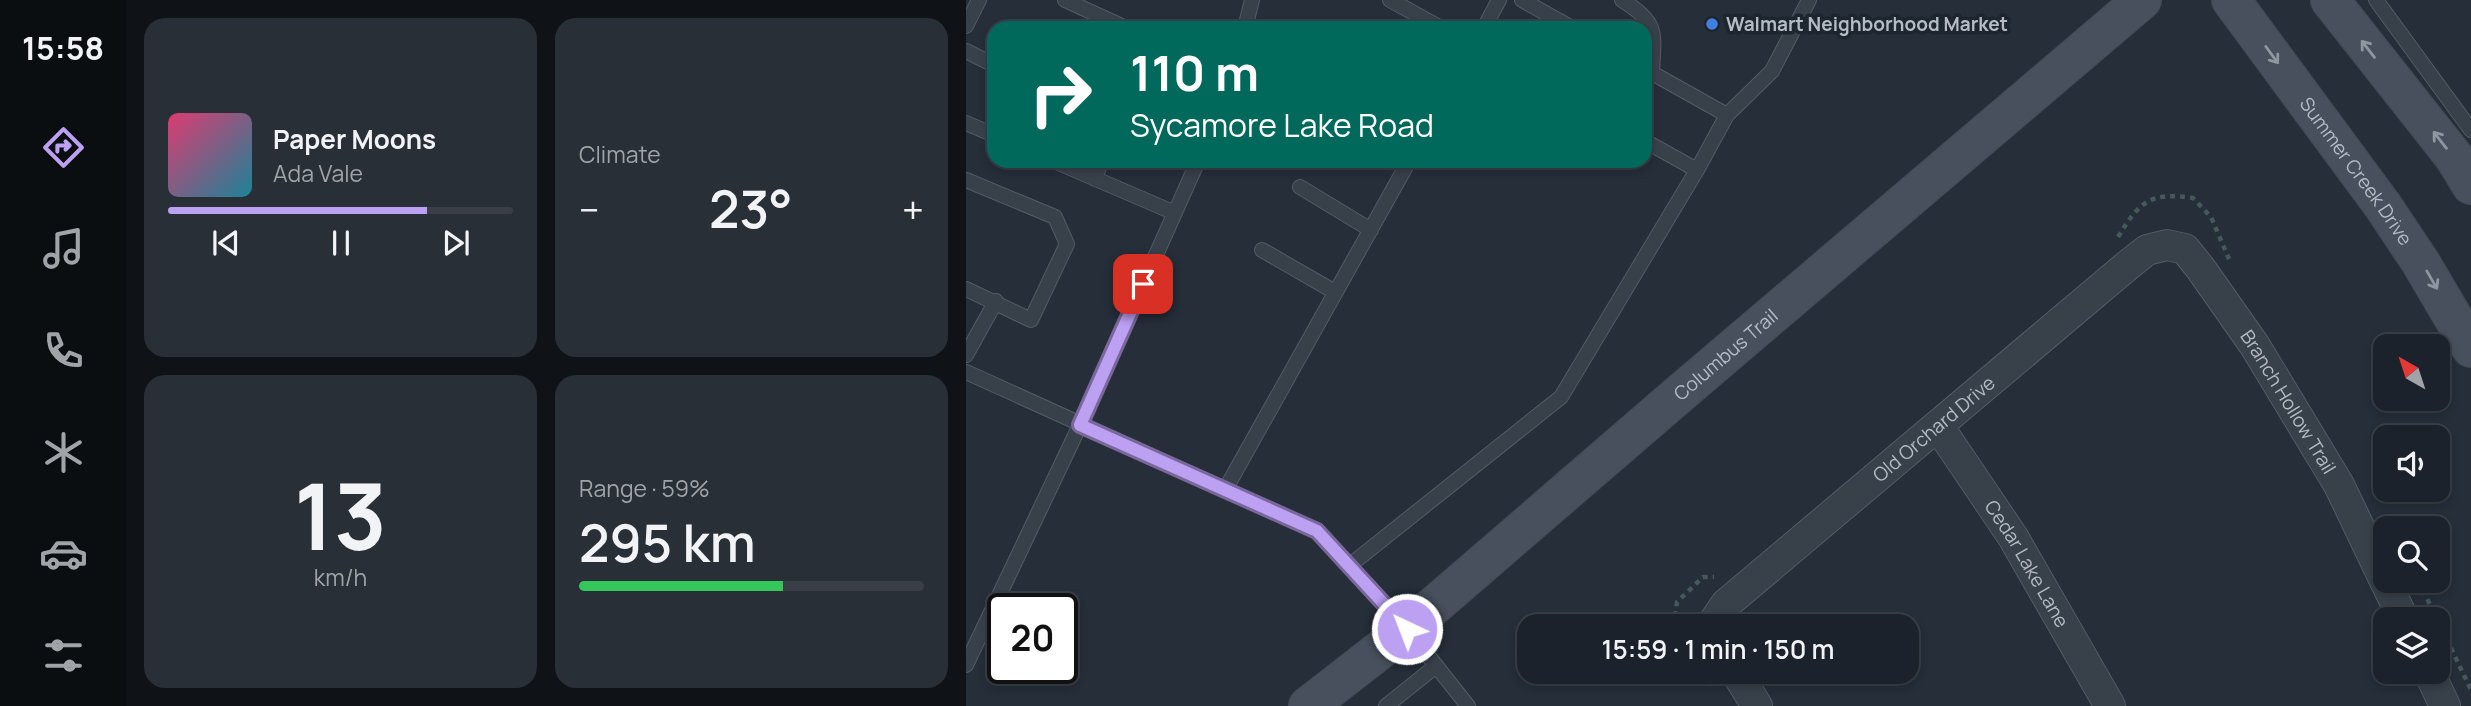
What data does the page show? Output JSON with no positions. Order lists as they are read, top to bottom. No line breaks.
{"streets":{"street":["Summer Creek Drive","Columbus Trail","Branch Hollow Trail","Old Orchard Drive","Cedar Lake Lane"]},"crossings":[["Branch Hollow Trail","Old Orchard Drive"],["Old Orchard Drive","Cedar Lake Lane"]],"places":["Walmart Neighborhood Market"],"north":"top left","page":{"tabs":"15:58","tile":["Climate",["13","km/h"],["Range · 59%","295 km"]],"turn":["110 m","Sycamore Lake Road"],"song":["Paper Moons","Ada Vale"],"heat":["−","23°","+"],"limit":"20","trip":"15:59 · 1 min · 150 m"}}
